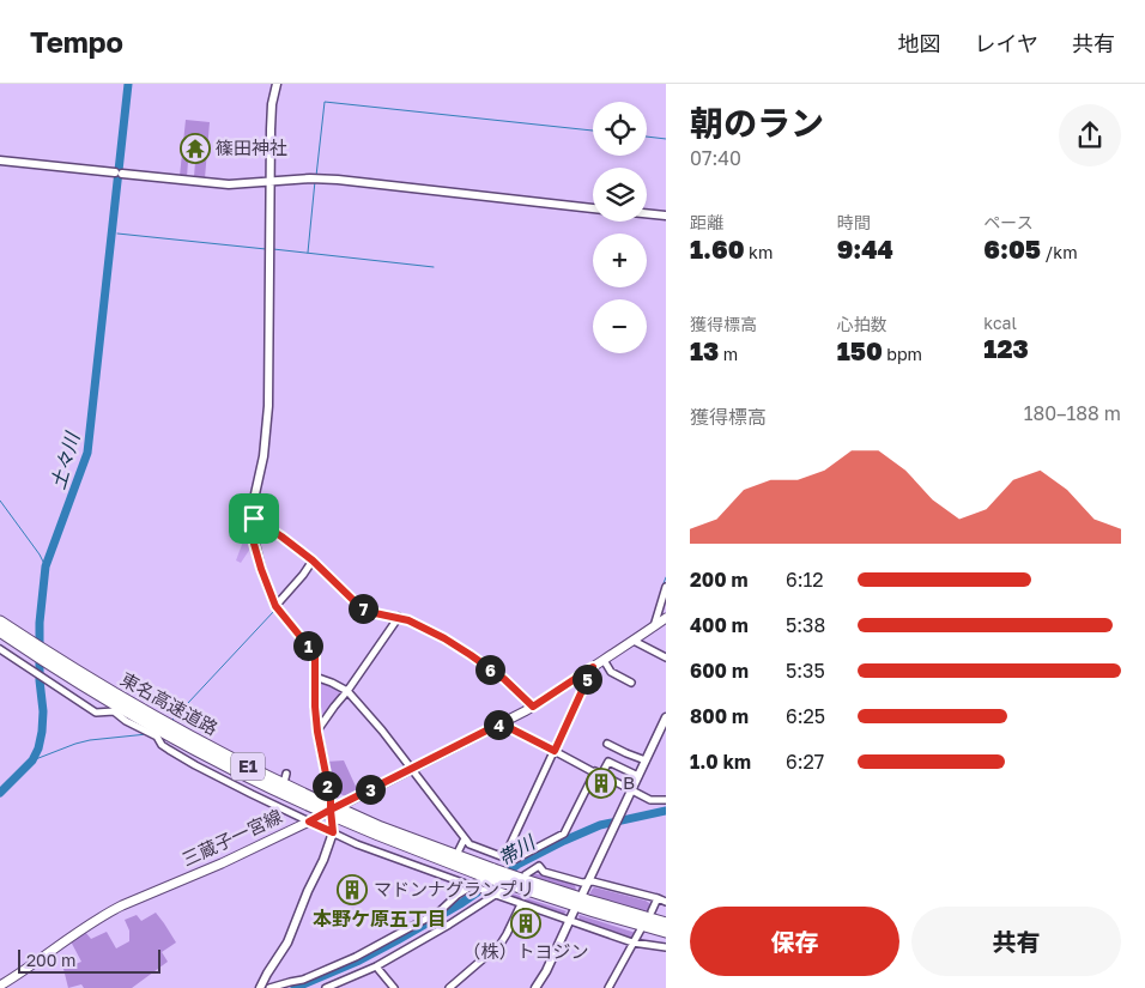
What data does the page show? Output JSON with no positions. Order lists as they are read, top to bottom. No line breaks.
{"streets":{"highway":["東名高速道路","E1"],"main road":["三蔵子一宮線"]},"crossings":[["東名高速道路","三蔵子一宮線"]],"districts":["本野ケ原五丁目"],"water":["土々川","帯川"],"places":{"temple":["篠田神社"],"building":["B","マドンナグランプリ","（株）トヨジン"]},"scale_bar":"200 m","page":{"header":"Tempo","nav":["地図","レイヤ","共有"],"heading":["朝のラン","07:40"],"map_buttons":["+","−"],"stats":[["距離","1.60 km"],["時間","9:44"],["ペース","6:05 /km"],["獲得標高","13 m"],["心拍数","150 bpm"],["kcal","123"]],"chart":["獲得標高","180–188 m"],"list":[{"name":"200 m","note":"6:12"},{"name":"400 m","note":"5:38"},{"name":"600 m","note":"5:35"},{"name":"800 m","note":"6:25"},{"name":"1.0 km","note":"6:27"}],"pins":["7","1","6","5","4","2","3"],"buttons":["保存","共有"],"scale":"200 m"}}
